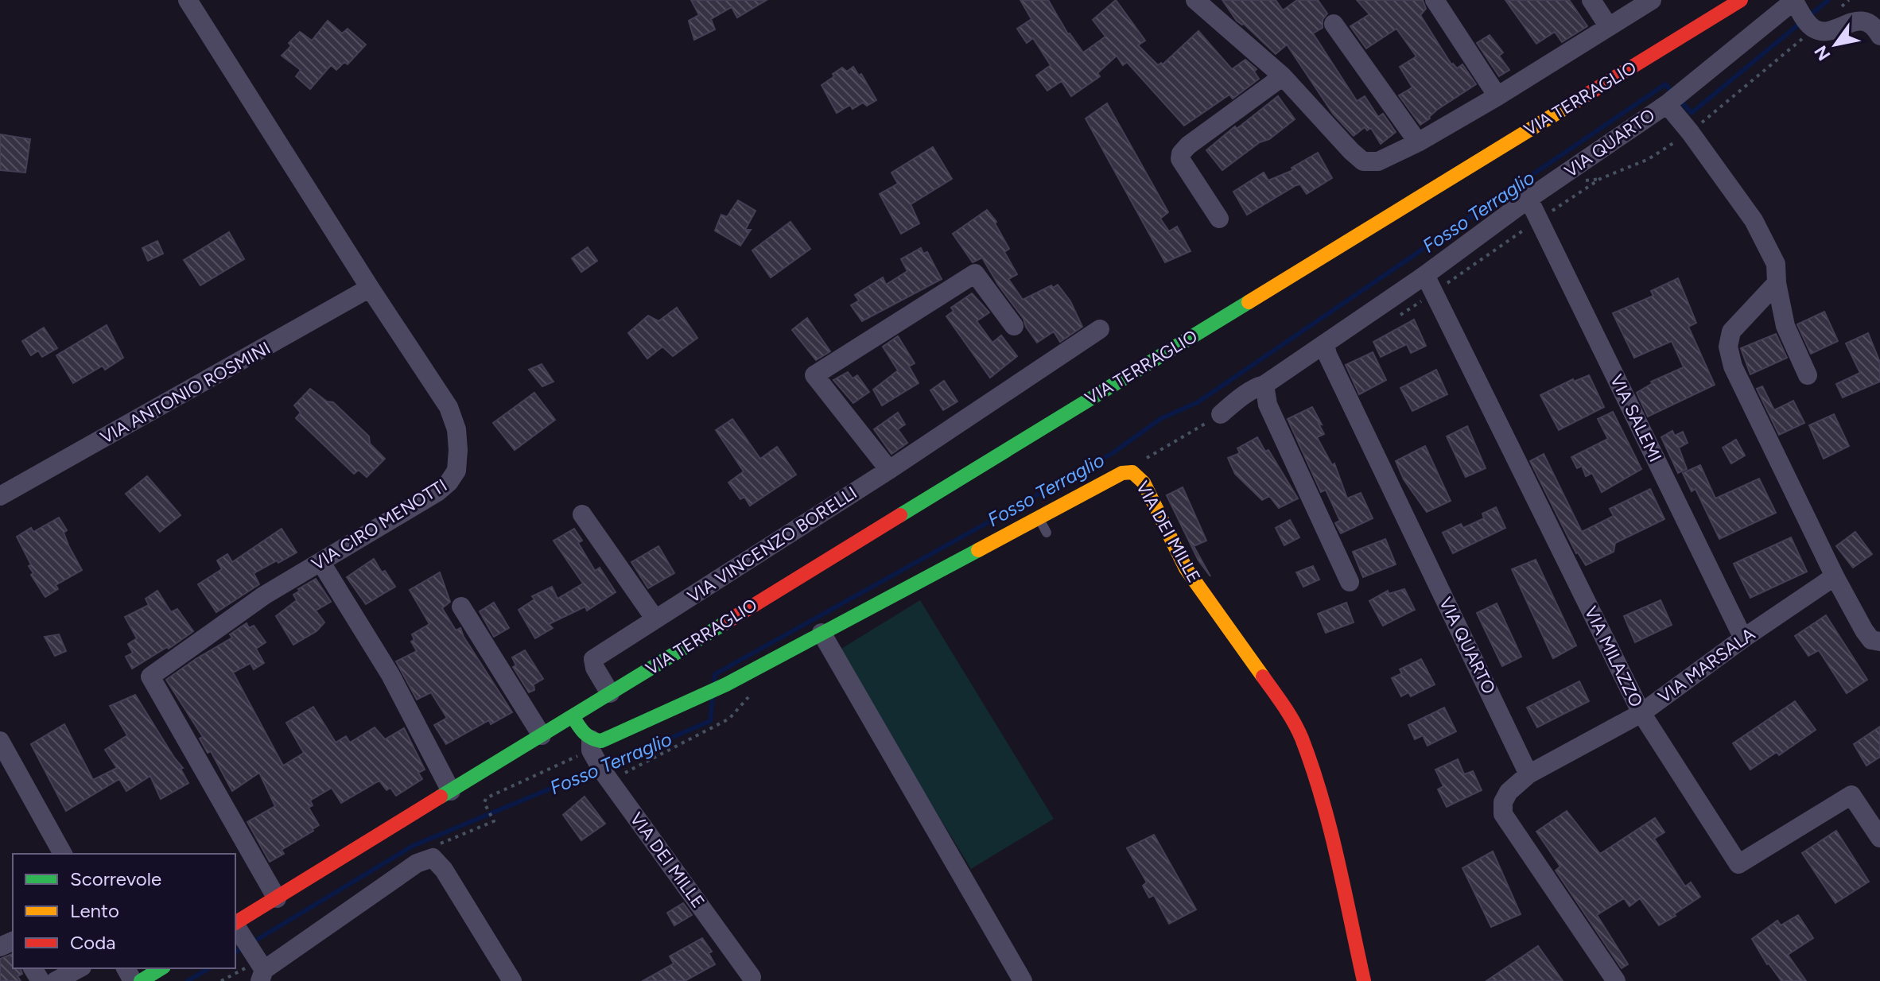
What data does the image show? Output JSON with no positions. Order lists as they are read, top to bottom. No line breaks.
{"streets":{"main road":["VIA TERRAGLIO","VIA DEI MILLE"],"street":["VIA QUARTO","VIA ANTONIO ROSMINI","VIA SALEMI","VIA CIRO MENOTTI","VIA VINCENZO BORELLI","VIA MILAZZO","VIA MARSALA"]},"crossings":[["VIA TERRAGLIO","VIA CIRO MENOTTI"],["VIA TERRAGLIO","VIA DEI MILLE"],["VIA TERRAGLIO","VIA VINCENZO BORELLI"],["VIA QUARTO","VIA SALEMI"],["VIA QUARTO","VIA MILAZZO"],["VIA QUARTO","VIA MARSALA"],["VIA ANTONIO ROSMINI","VIA CIRO MENOTTI"],["VIA SALEMI","VIA MARSALA"],["VIA MILAZZO","VIA MARSALA"]],"water":["Fosso Terraglio"],"legend":["Scorrevole","Lento","Coda"],"north":"bottom left"}
